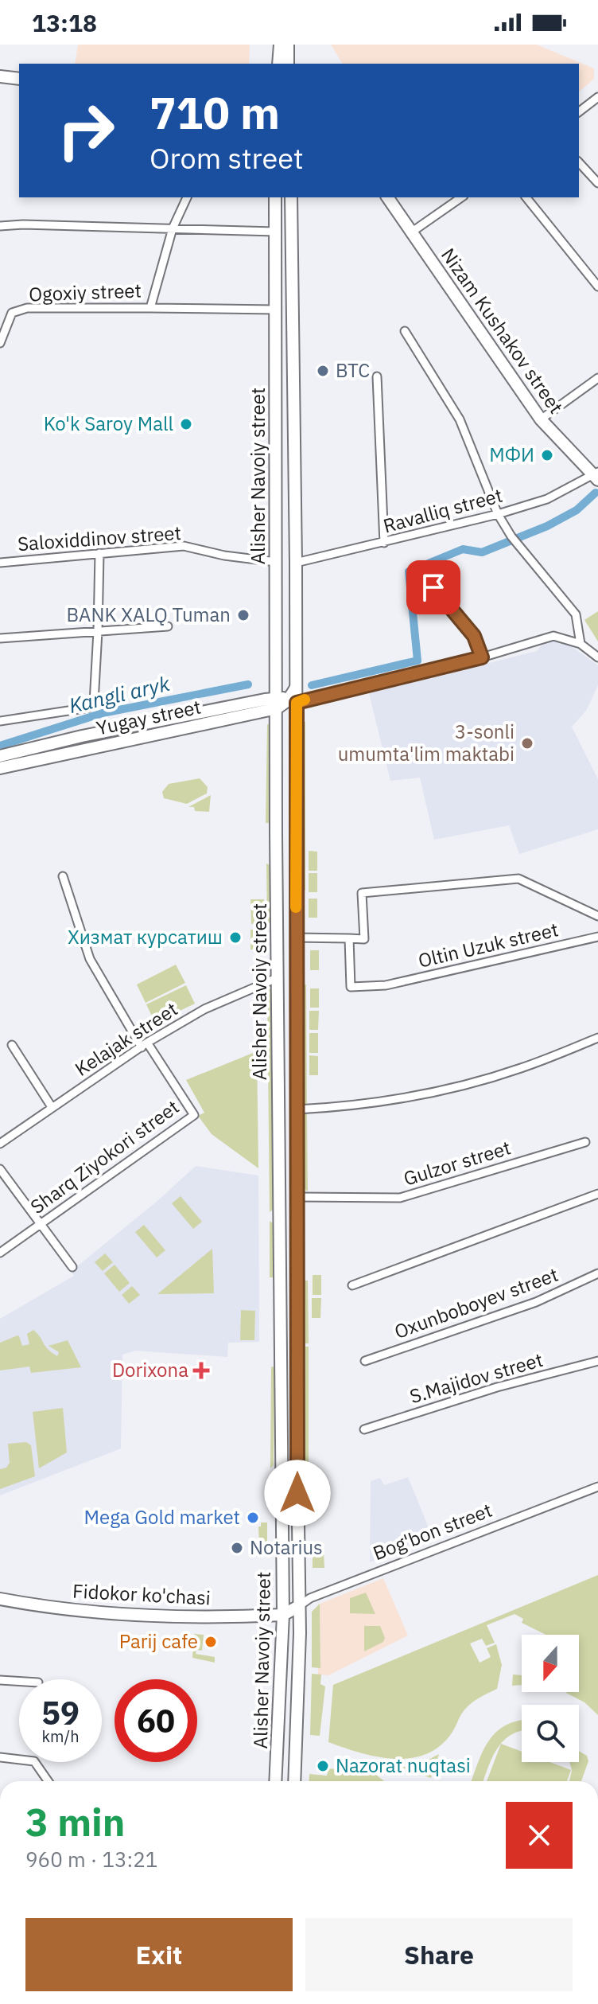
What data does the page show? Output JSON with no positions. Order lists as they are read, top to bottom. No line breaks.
{"streets":{"main road":["Nizam Kushakov street","Alisher Navoiy street","Yugay street","Bog'bon street","Fidokor ko'chasi"],"street":["Ogoxiy street","Ravalliq street","Saloxiddinov street","Oltin Uzuk street","Kelajak street","Sharq Ziyokori street","Gulzor street","Oxunboboyev street","S.Majidov street"]},"crossings":[["Nizam Kushakov street","Ravalliq street"],["Alisher Navoiy street","Ravalliq street"],["Alisher Navoiy street","Saloxiddinov street"],["Alisher Navoiy street","Yugay street"],["Alisher Navoiy street","Kelajak street"],["Alisher Navoiy street","Gulzor street"],["Alisher Navoiy street","Bog'bon street"],["Alisher Navoiy street","Fidokor ko'chasi"],["Kelajak street","Sharq Ziyokori street"],["Bog'bon street","Fidokor ko'chasi"]],"water":["Kangli aryk"],"places":{"other":["BTC","Ko'k Saroy Mall","МФИ","BANK XALQ Tuman","3-sonli umumta'lim maktabi","Хизмат курсатиш","Mega Gold market","Notarius","Parij cafe","Nazorat nuqtasi"],"health":["Dorixona"]},"north":"bottom","page":{"status":"13:18","turn":["710 m","Orom street"],"speed":"59 km/h","limit":"60","heading":["3 min","960 m · 13:21"],"buttons":["Exit","Share"]}}
